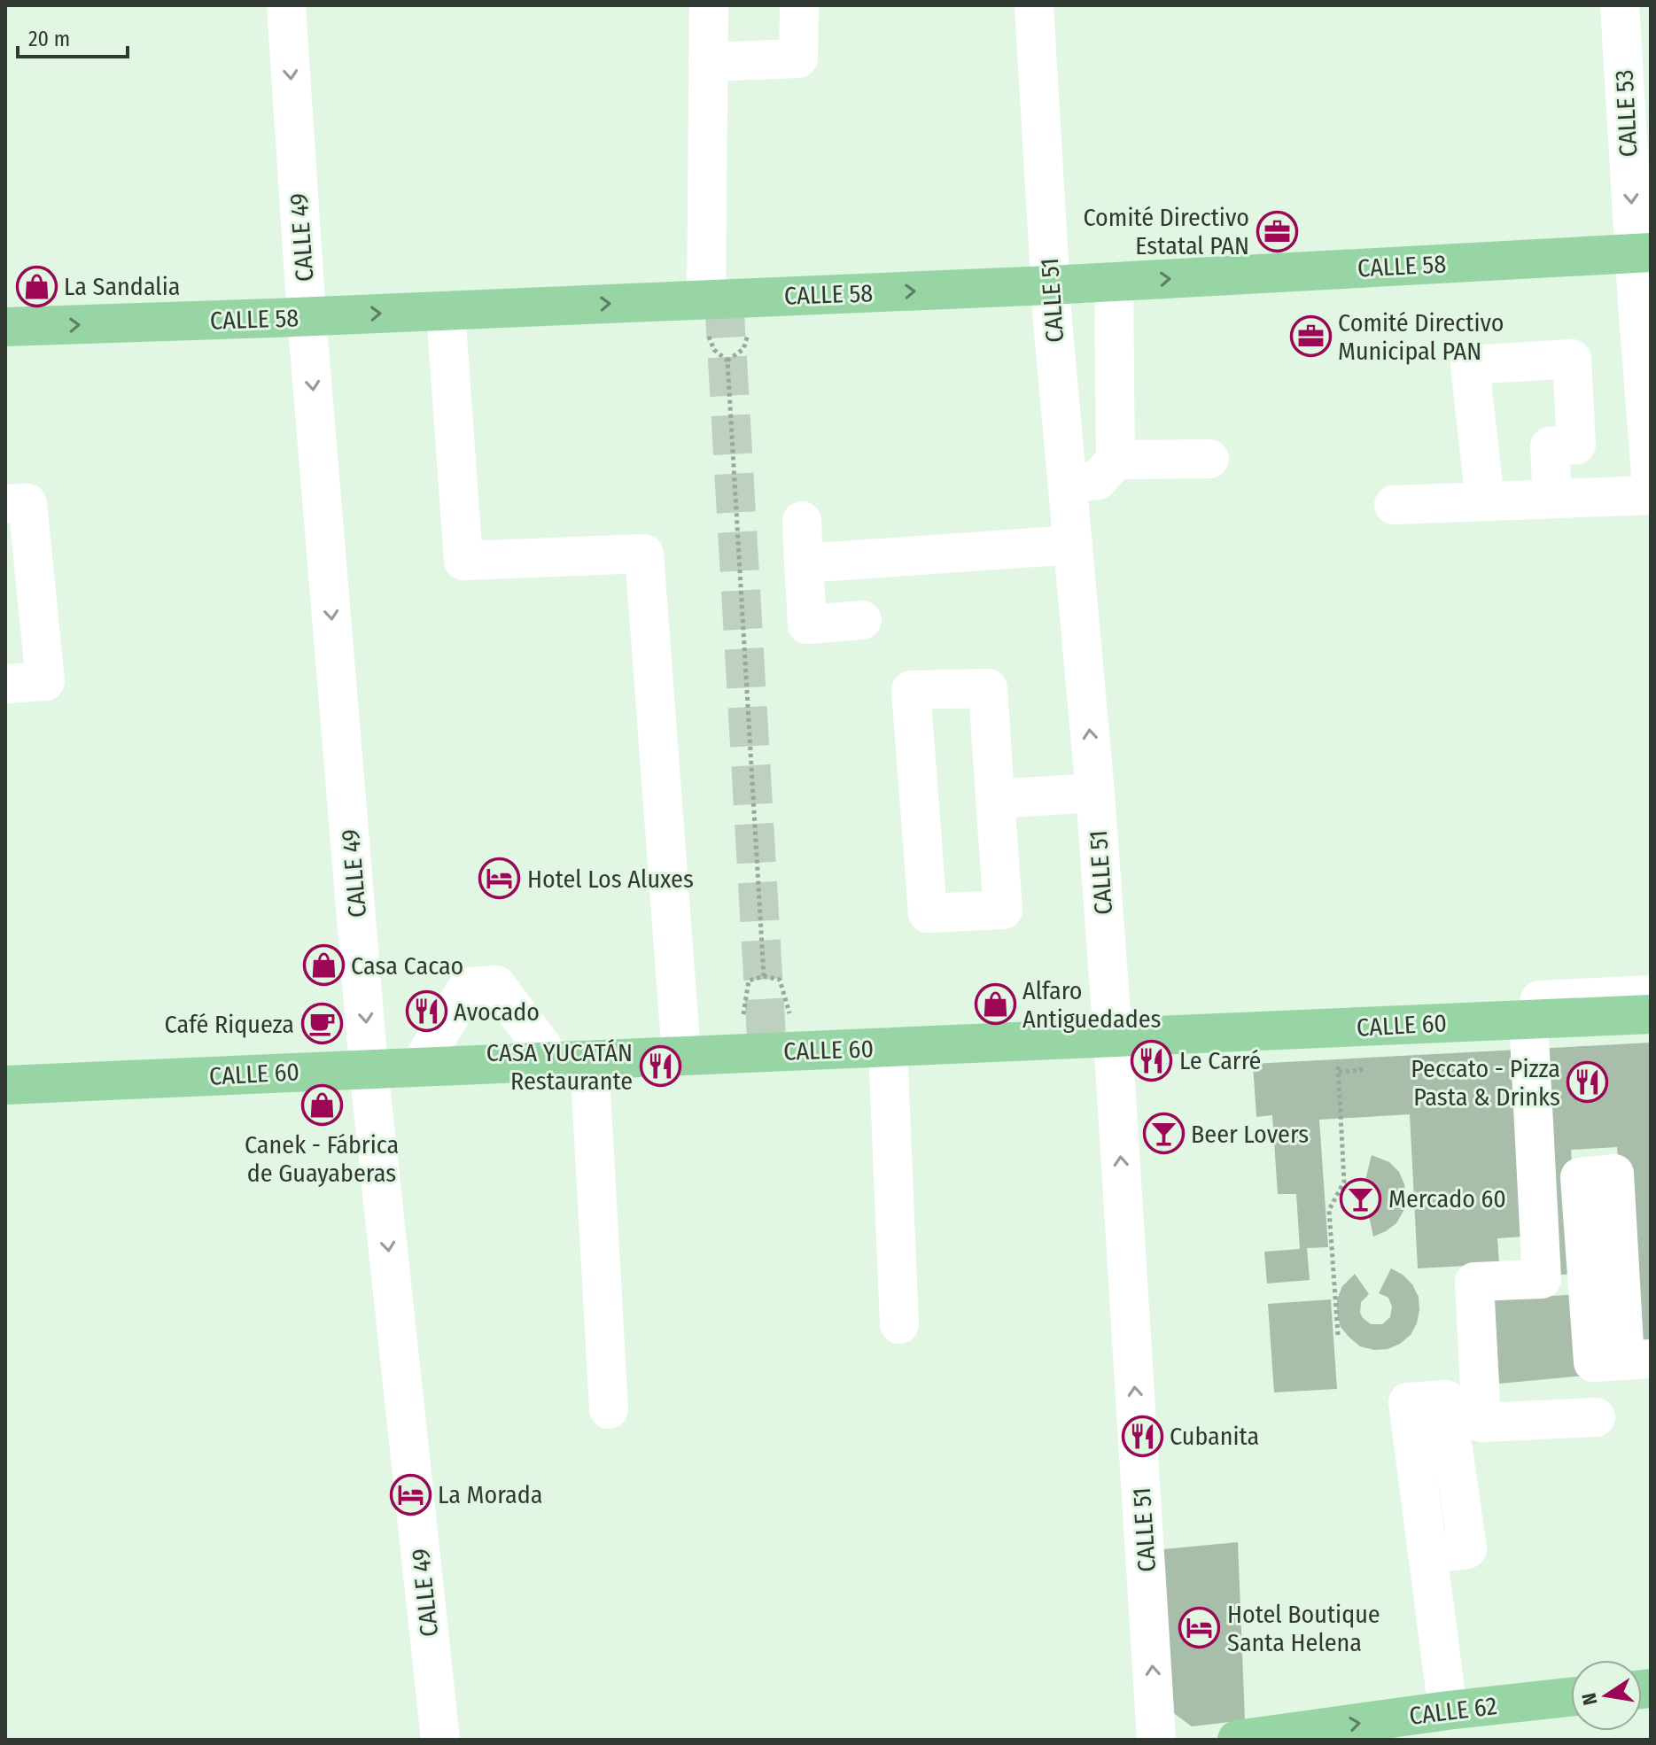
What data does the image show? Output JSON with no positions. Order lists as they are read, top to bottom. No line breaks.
{"streets":{"main road":["CALLE 58","CALLE 60","CALLE 62"],"street":["CALLE 53","CALLE 49","CALLE 51"]},"crossings":[["CALLE 53","CALLE 58"],["CALLE 49","CALLE 58"],["CALLE 49","CALLE 60"],["CALLE 58","CALLE 51"],["CALLE 51","CALLE 60"]],"one_way":["CALLE 53","CALLE 49","CALLE 58","CALLE 62"],"places":{"office":["Comité Directivo Estatal PAN","Comité Directivo Municipal PAN"],"shop":["La Sandalia","Casa Cacao","Alfaro Antiguedades","Canek - Fábrica de Guayaberas"],"hotel":["Hotel Los Aluxes","La Morada","Hotel Boutique Santa Helena"],"restaurant":["Avocado","Le Carré","CASA YUCATÁN Restaurante","Peccato - Pizza Pasta & Drinks","Cubanita"],"cafe":["Café Riqueza"],"bar":["Beer Lovers","Mercado 60"]},"scale_bar":"20 m","north":"left"}
